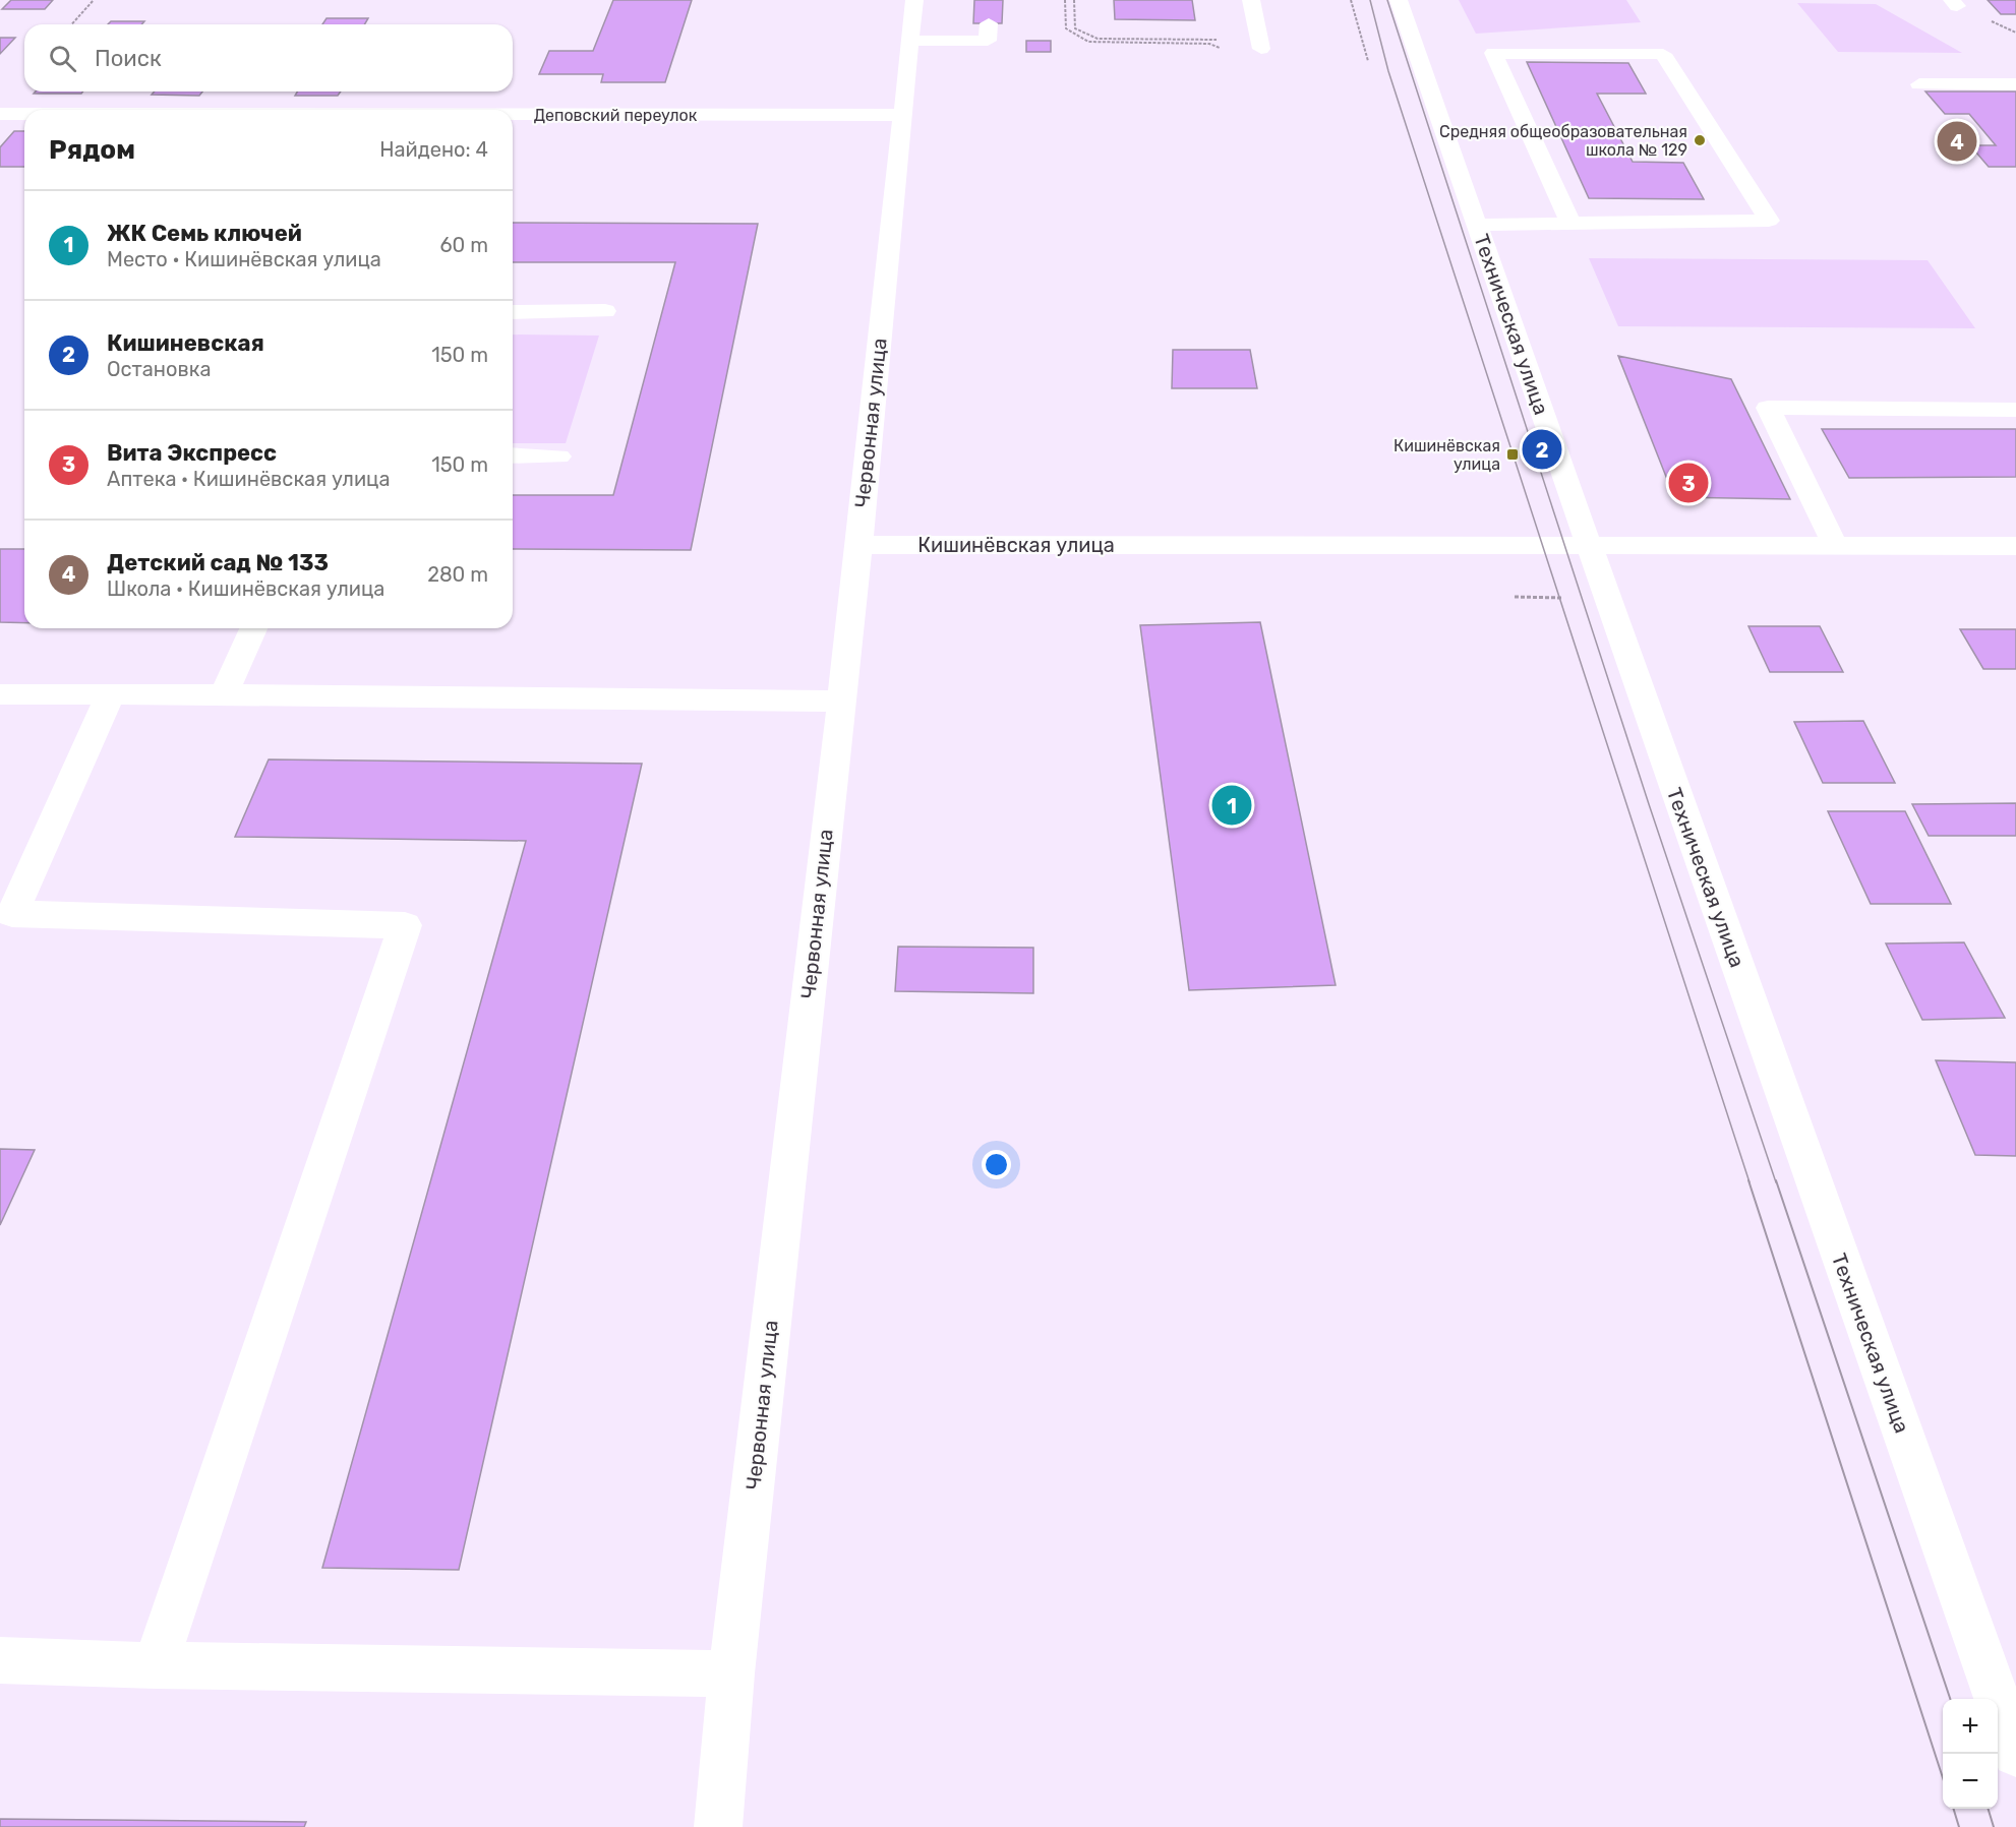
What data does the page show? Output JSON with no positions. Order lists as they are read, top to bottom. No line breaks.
{"streets":{"street":["Деповский переулок","Техническая улица","Червонная улица","Кишинёвская улица"]},"crossings":[["Деповский переулок","Червонная улица"],["Техническая улица","Кишинёвская улица"],["Червонная улица","Кишинёвская улица"]],"places":{"other":["Средняя общеобразовательная школа № 129"],"transit":["Кишинёвская улица"]},"page":{"search":"Поиск","heading":["Рядом","Найдено: 4"],"pins":["4","2","3","1"],"list":[{"mark":"1","name":"ЖК Семь ключей","note":"Место · Кишинёвская улица","value":"60 m"},{"mark":"2","name":"Кишиневская","note":"Остановка","value":"150 m"},{"mark":"3","name":"Вита Экспресс","note":"Аптека · Кишинёвская улица","value":"150 m"},{"mark":"4","name":"Детский сад № 133","note":"Школа · Кишинёвская улица","value":"280 m"}],"map_buttons":["+","−"]}}
